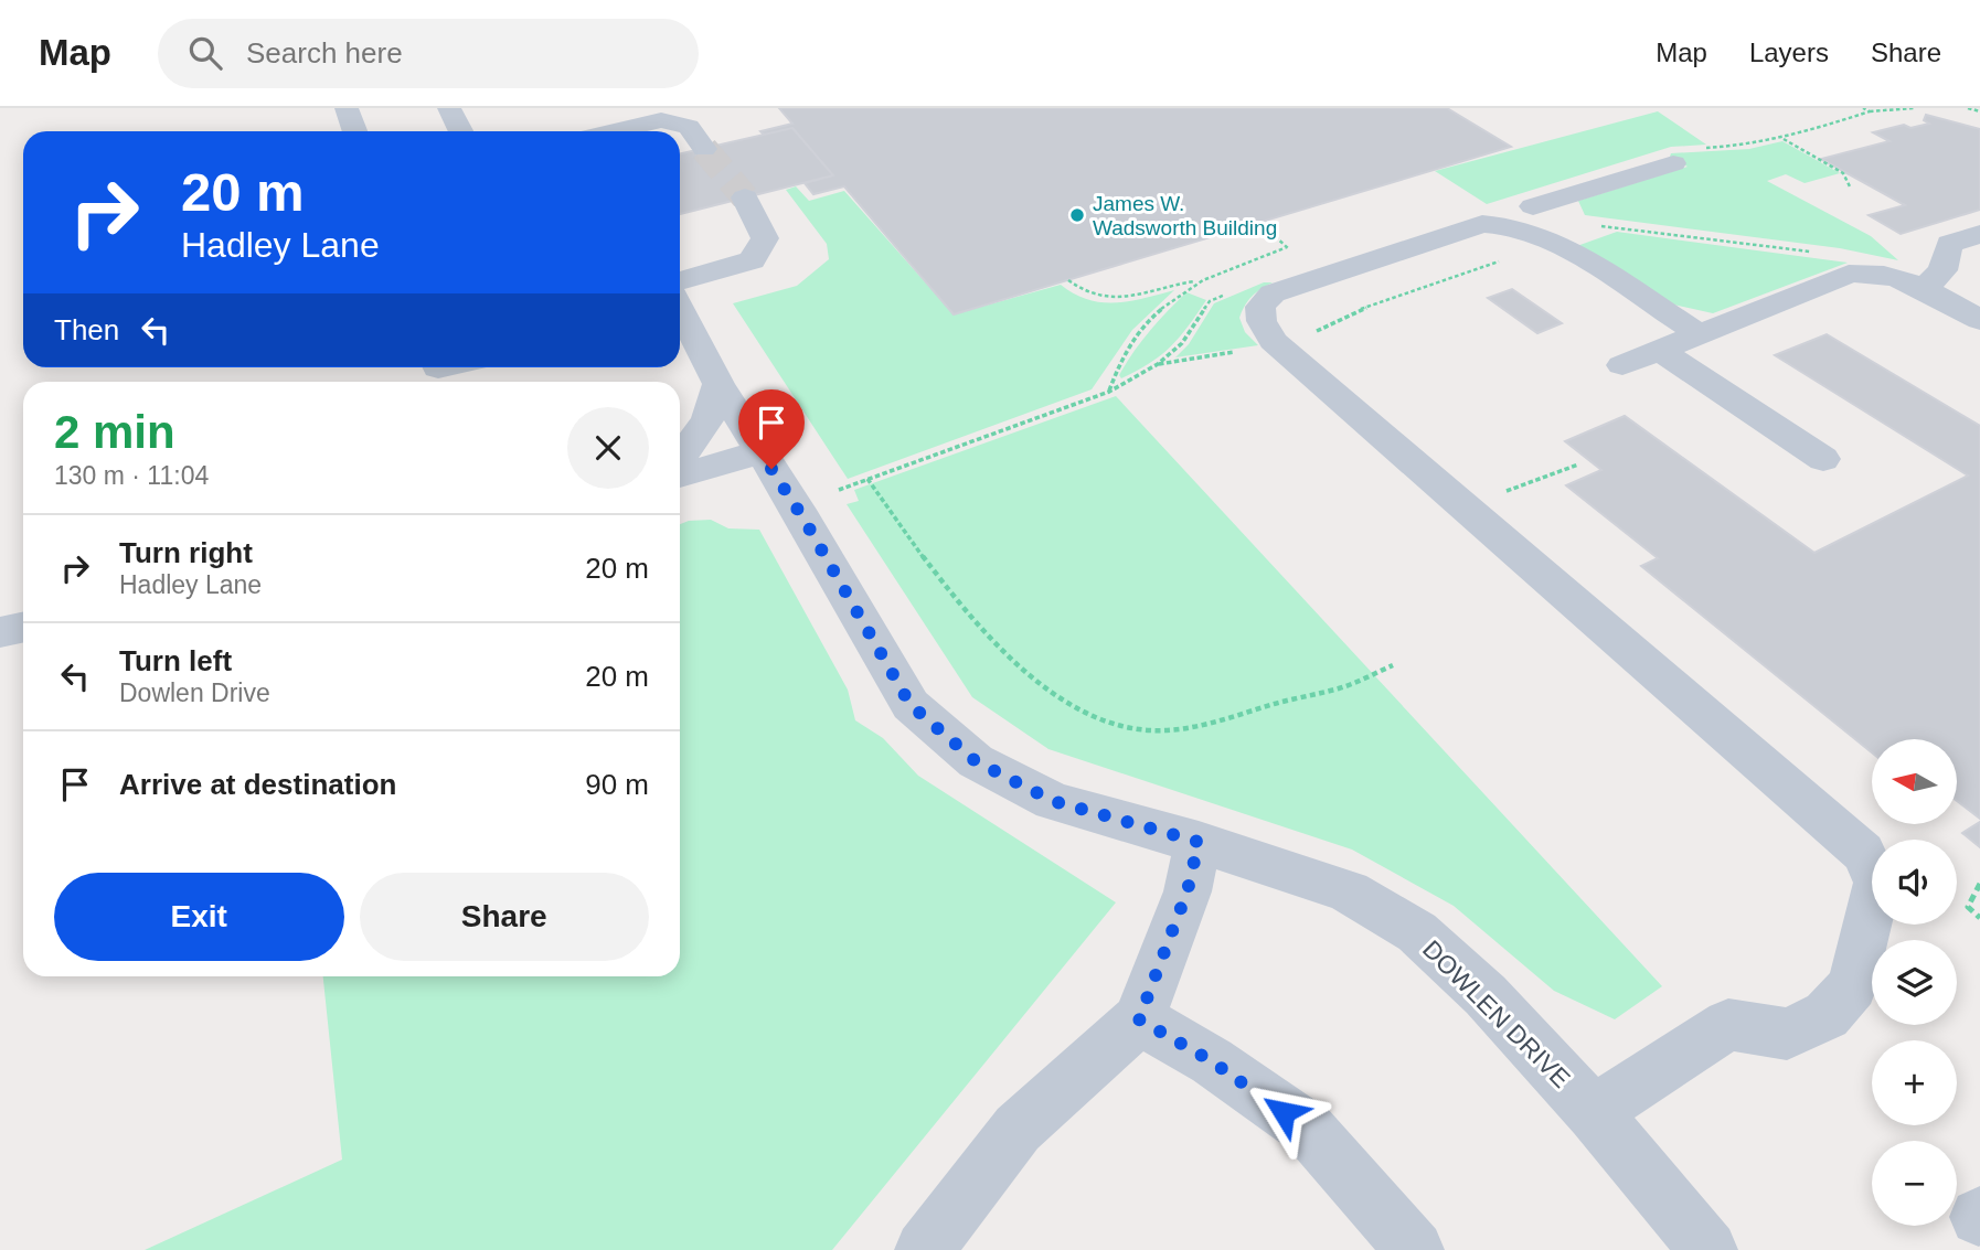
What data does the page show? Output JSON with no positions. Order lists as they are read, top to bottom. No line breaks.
{"streets":{"street":["DOWLEN DRIVE"]},"places":["James W. Wadsworth Building"],"north":"left","page":{"header":"Map","search":"Search here","nav":["Map","Layers","Share"],"turn":["20 m","Hadley Lane"],"then":"Then","heading":["2 min","130 m · 11:04"],"list":[{"name":"Turn right","note":"Hadley Lane","value":"20 m"},{"name":"Turn left","note":"Dowlen Drive","value":"20 m"},{"name":"Arrive at destination","value":"90 m"}],"map_buttons":["+","−"],"buttons":["Exit","Share"]}}
